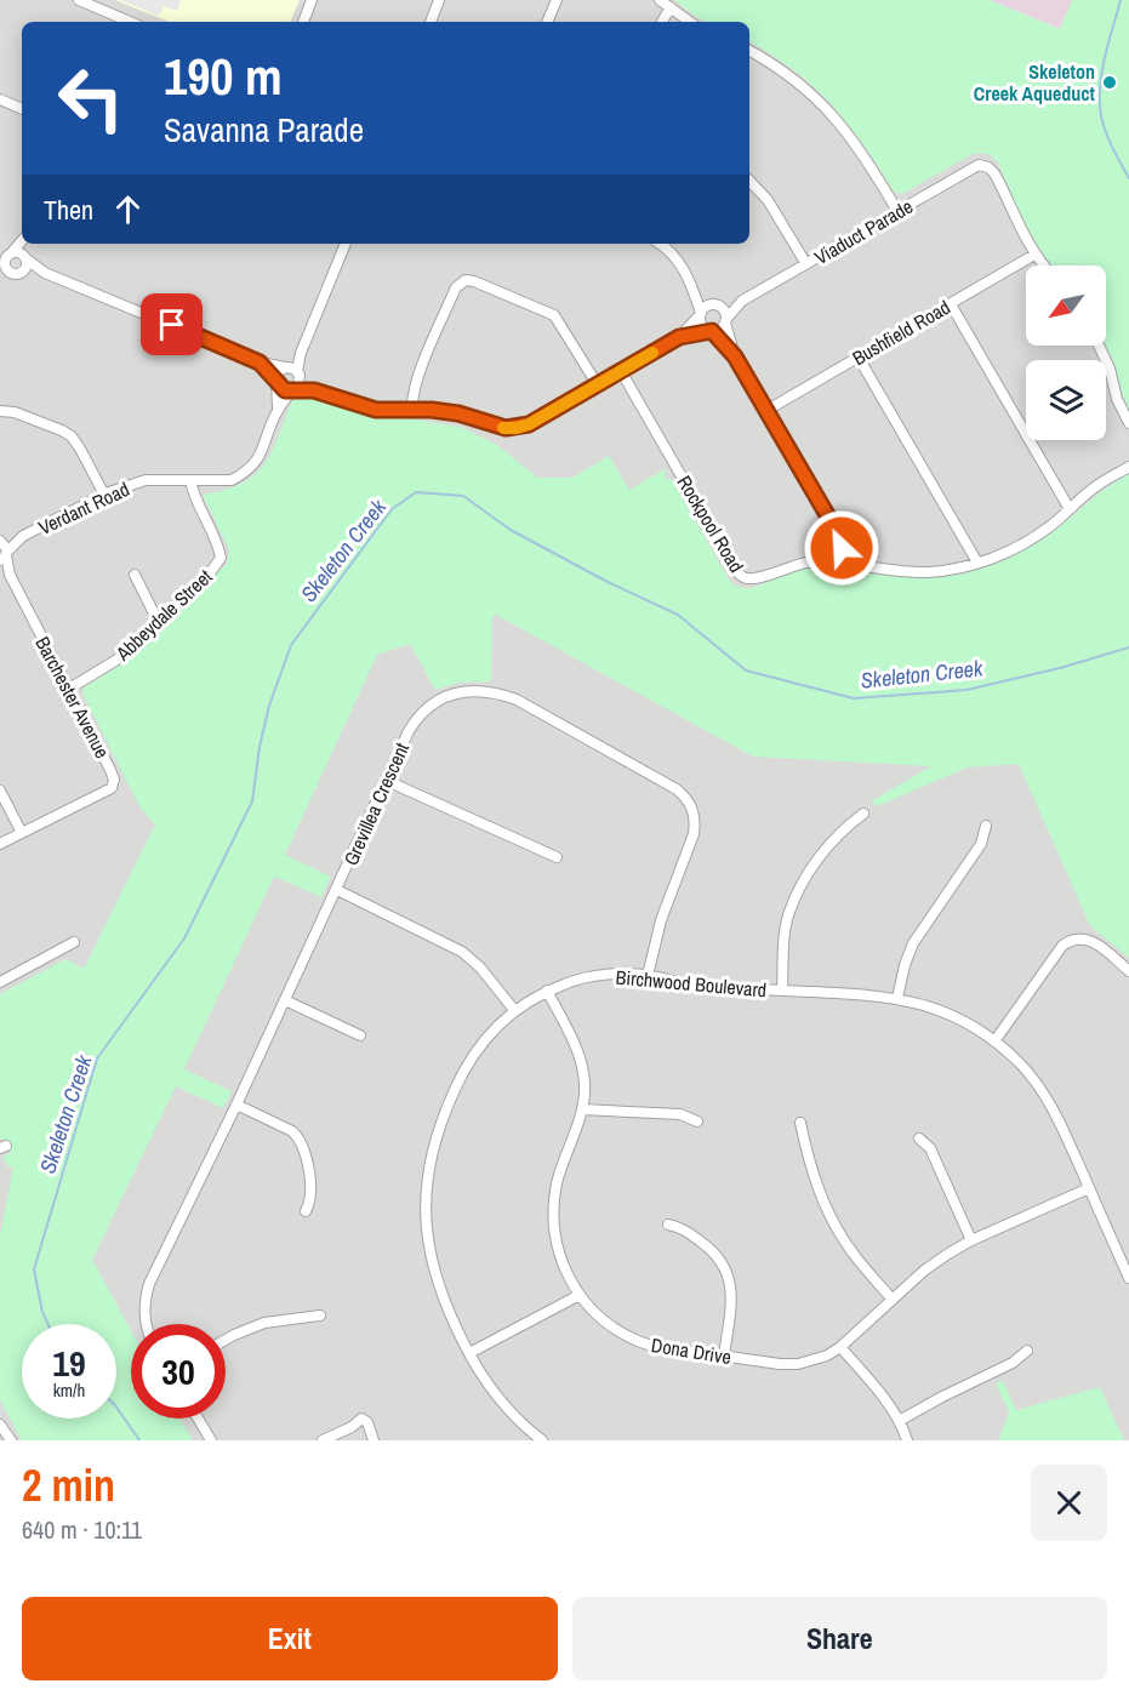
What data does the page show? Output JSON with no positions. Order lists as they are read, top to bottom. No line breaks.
{"streets":{"street":["Viaduct Parade","Bushfield Road","Verdant Road","Rockpool Road","Abbeydale Street","Barchester Avenue","Grevillea Crescent","Birchwood Boulevard","Dona Drive"]},"crossings":[["Viaduct Parade","Bushfield Road"],["Verdant Road","Abbeydale Street"],["Verdant Road","Barchester Avenue"],["Abbeydale Street","Barchester Avenue"],["Grevillea Crescent","Birchwood Boulevard"],["Birchwood Boulevard","Dona Drive"]],"water":["Skeleton Creek"],"places":["Skeleton Creek Aqueduct"],"north":"bottom left","page":{"turn":["190 m","Savanna Parade"],"then":"Then","speed":"19 km/h","limit":"30","heading":["2 min","640 m · 10:11"],"buttons":["Exit","Share"]}}
